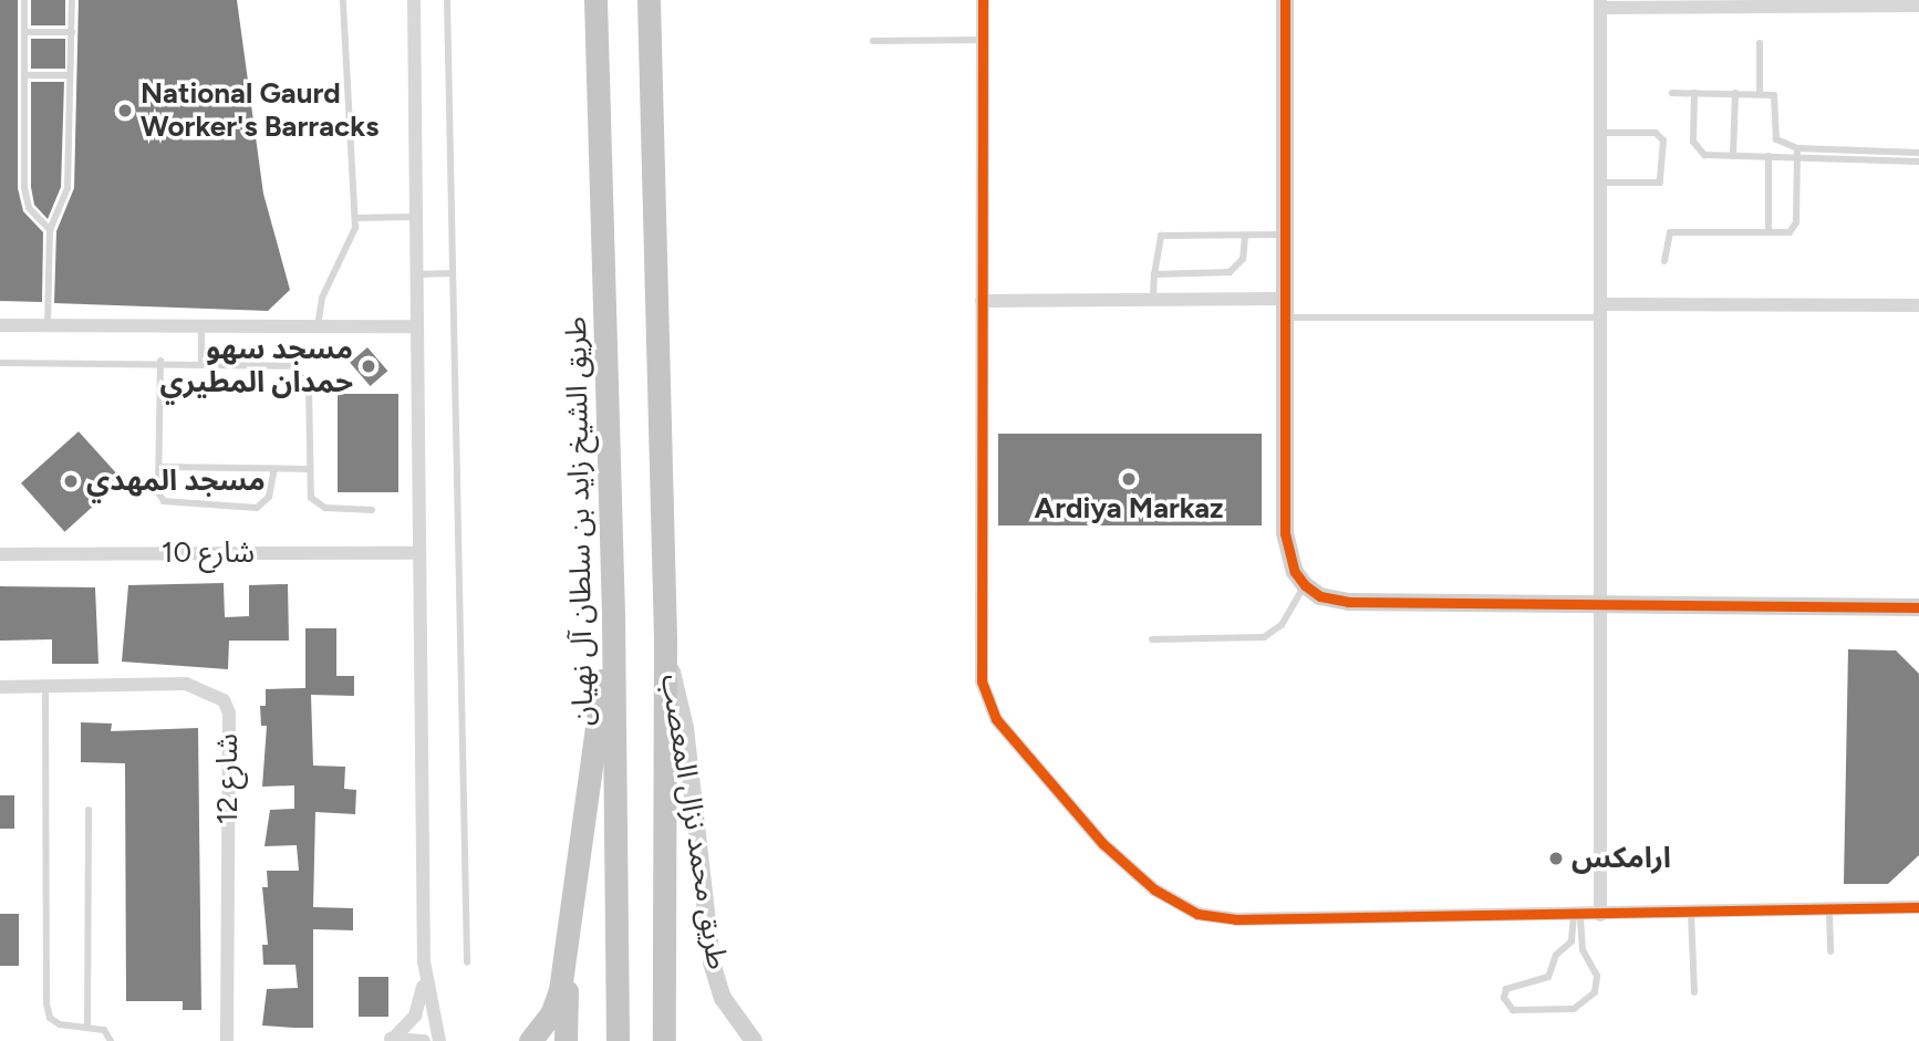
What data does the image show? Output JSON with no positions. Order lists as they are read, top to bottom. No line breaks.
{"streets":{"highway":["طريق الشيخ زايد بن سلطان آل نهيان"],"street":["شارع 10","شارع 12","طريق محمد نزال المعصب"]},"places":["National Gaurd Worker's Barracks","مسجد سهو حمدان المطيري","Ardiya Markaz","مسجد المهدي","ارامكس"]}
